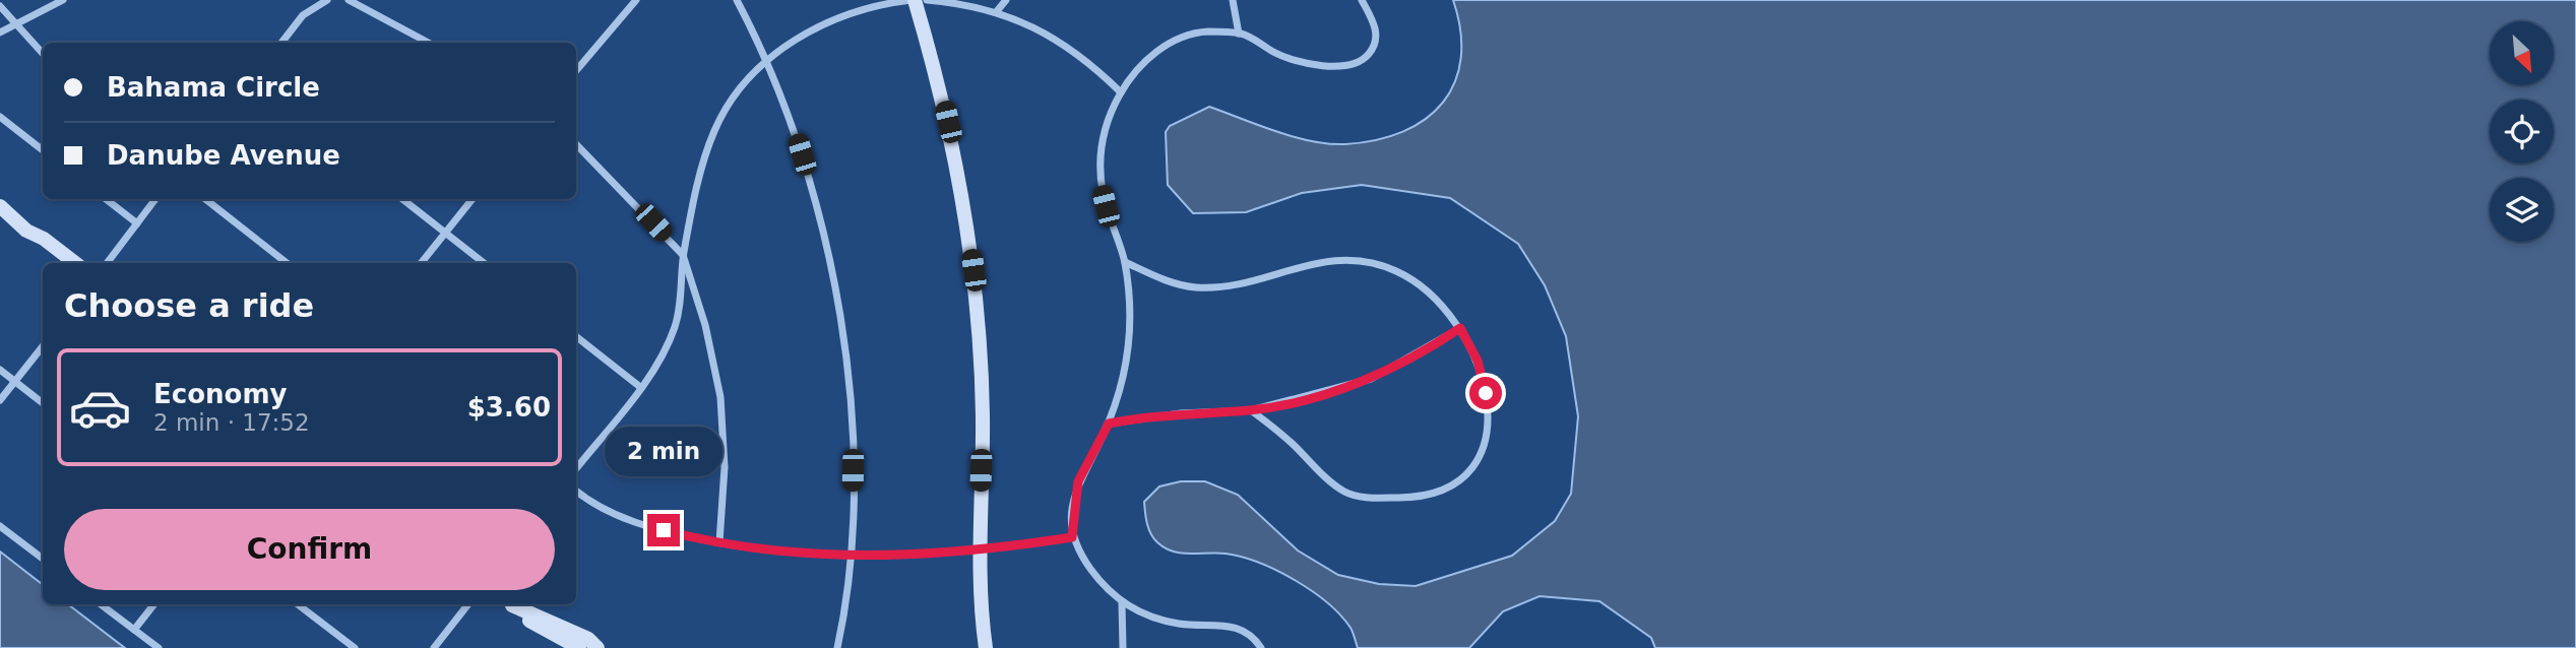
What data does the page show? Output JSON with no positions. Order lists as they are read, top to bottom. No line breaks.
{"north":"bottom right","page":{"banner":["Bahama Circle","Danube Avenue"],"heading":"Choose a ride","list":[{"name":"Economy","note":"2 min · 17:52","value":"$3.60"}],"bubble":"2 min","buttons":"Confirm"}}
